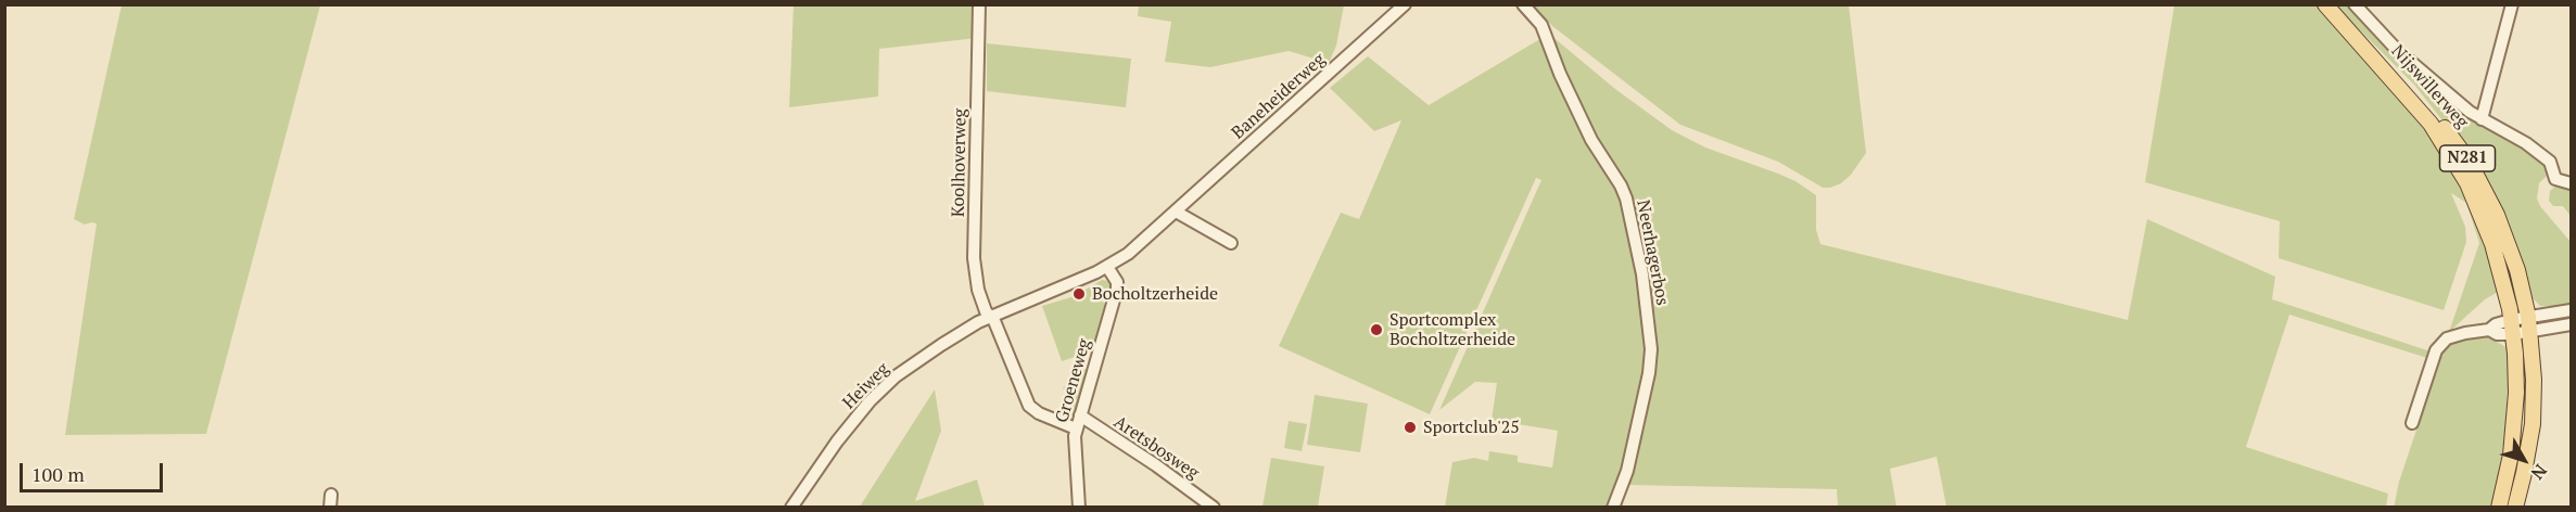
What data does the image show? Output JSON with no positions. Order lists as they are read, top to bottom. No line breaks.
{"streets":{"main road":["Nijswillerweg","N281"],"street":["Baneheiderweg","Koolhoverweg","Neerhagerbos","Groeneweg","Heiweg","Aretsbosweg"]},"crossings":[["Nijswillerweg","N281"],["Baneheiderweg","Koolhoverweg"],["Baneheiderweg","Groeneweg"],["Baneheiderweg","Heiweg"],["Koolhoverweg","Groeneweg"],["Koolhoverweg","Heiweg"],["Groeneweg","Aretsbosweg"]],"places":["Bocholtzerheide","Sportcomplex Bocholtzerheide","Sportclub'25"],"scale_bar":"100 m","north":"bottom right"}
